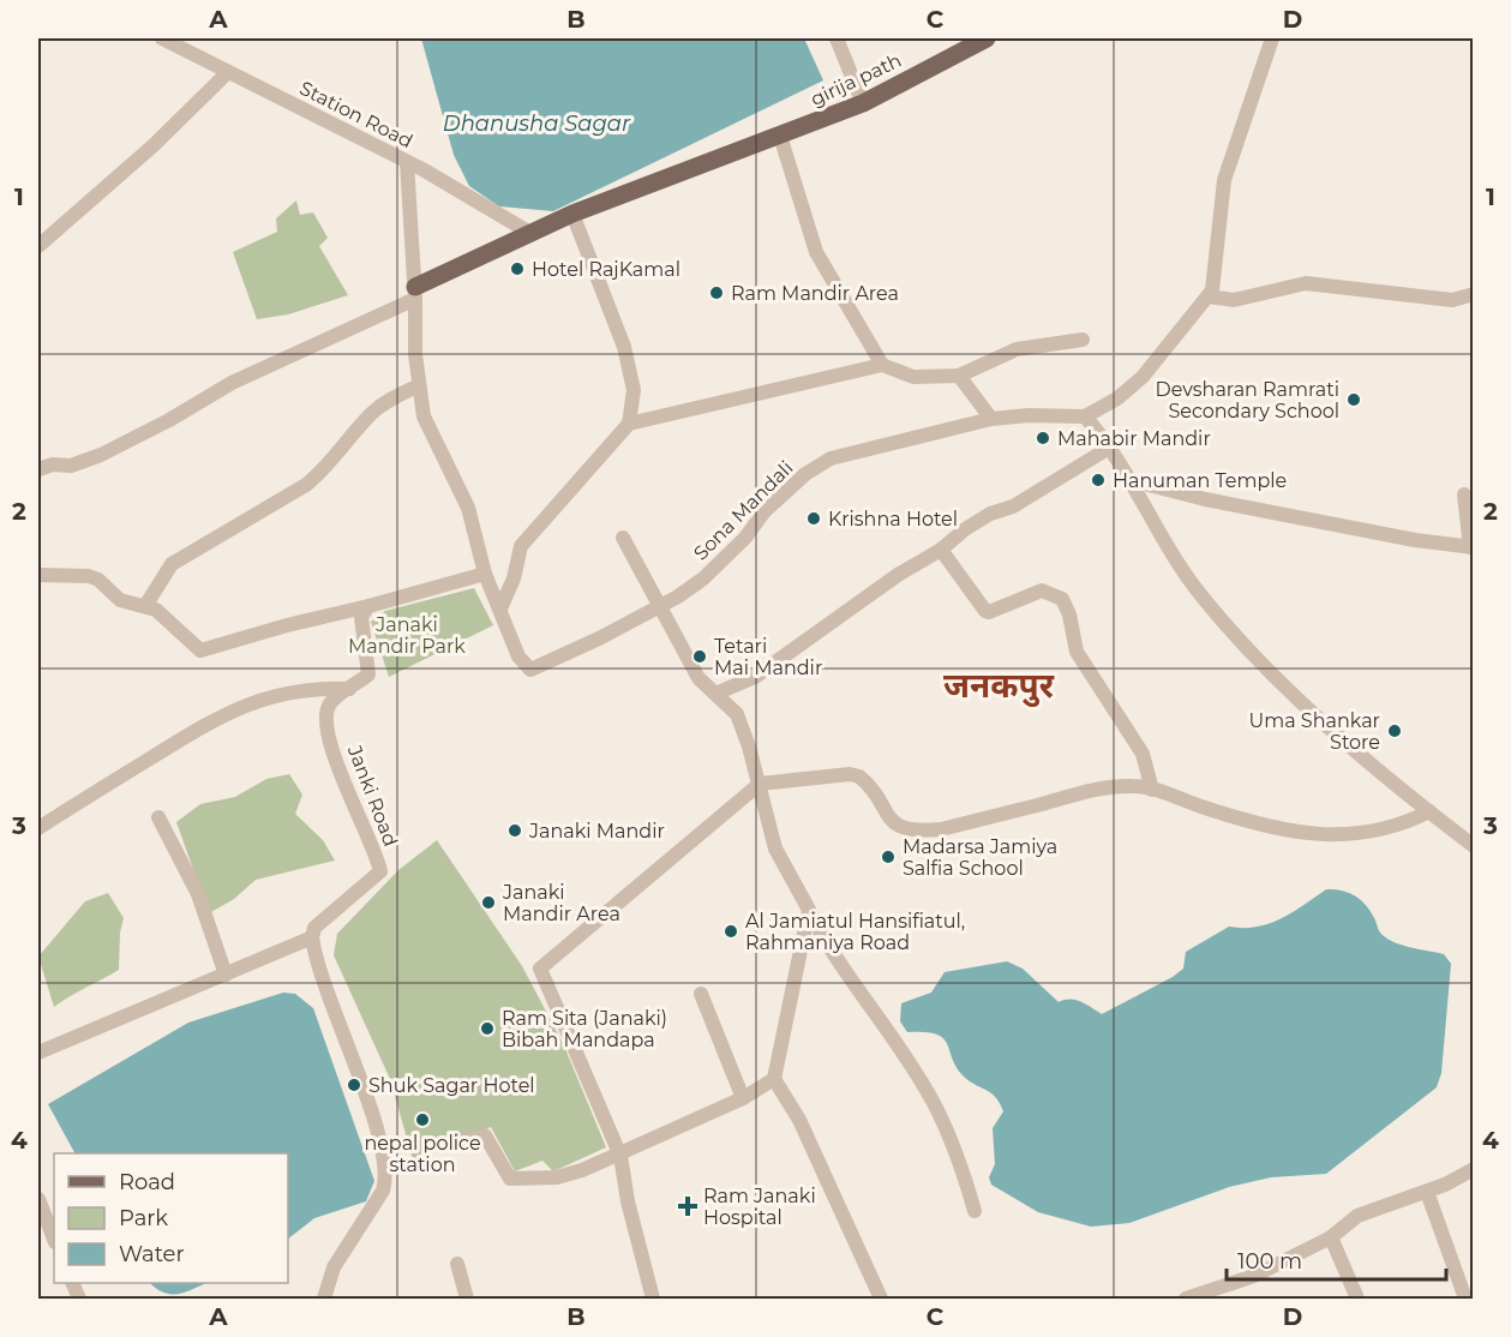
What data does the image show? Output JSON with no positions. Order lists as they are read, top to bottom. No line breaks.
{"streets":{"main road":["girija path"],"street":["Station Road","Sona Mandali","Janki Road"]},"crossings":[["girija path","Station Road"]],"districts":["जनकपुर"],"water":["Dhanusha Sagar"],"parks":["Janaki Mandir Park"],"places":{"other":["Hotel RajKamal","Ram Mandir Area","Devsharan Ramrati Secondary School","Mahabir Mandir","Hanuman Temple","Krishna Hotel","Tetari Mai Mandir","Uma Shankar Store","Janaki Mandir","Madarsa Jamiya Salfia School","Janaki Mandir Area","Al Jamiatul Hansifiatul, Rahmaniya Road","Ram Sita (Janaki) Bibah Mandapa","Shuk Sagar Hotel","nepal police station"],"health":["Ram Janaki Hospital"]},"legend":["Road","Park","Water"],"scale_bar":"100 m","grid":{"columns":["A","B","C","D"],"rows":["1","2","3","4"]}}
